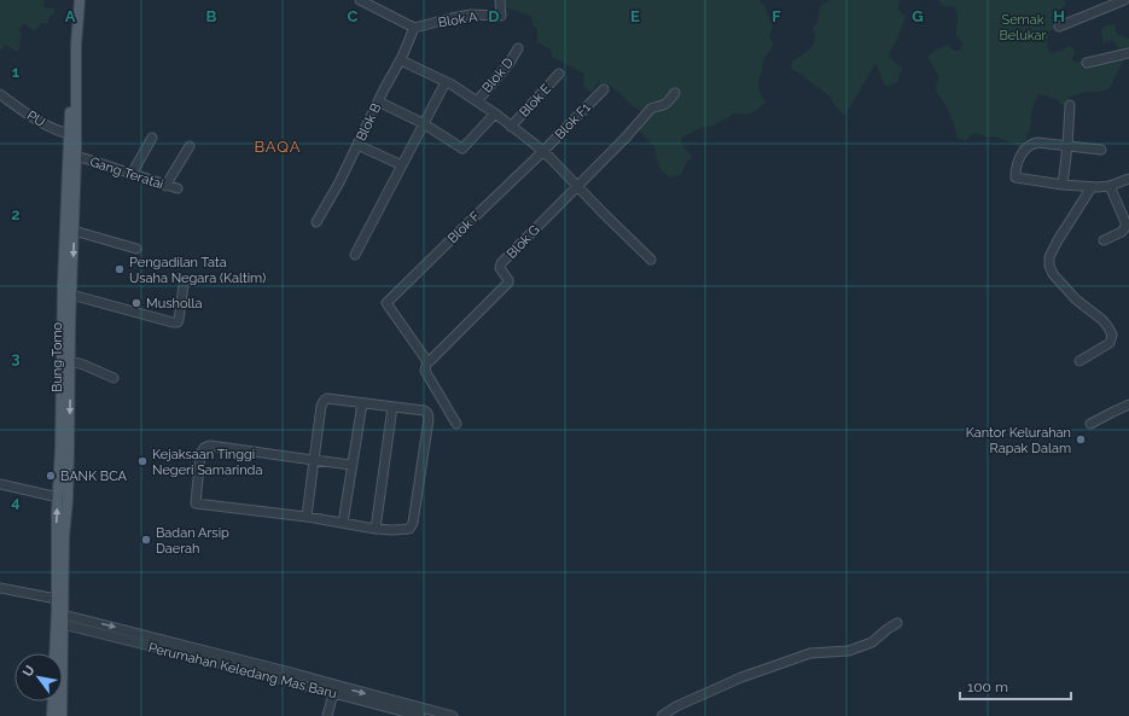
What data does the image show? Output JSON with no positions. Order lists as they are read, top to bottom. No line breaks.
{"streets":{"main road":["Bung Tomo"],"street":["Blok A","Blok D","Blok E","PU","Blok F1","Blok B","Gang Teratai","Blok F","Blok G","Perumahan Keledang Mas Baru"]},"crossings":[["Blok A","Blok B"],["PU","Bung Tomo"],["Blok F1","Blok F"],["Gang Teratai","Bung Tomo"],["Blok F","Blok G"]],"districts":["BAQA"],"parks":["Semak Belukar"],"places":["Pengadilan Tata Usaha Negara (Kaltim)","Musholla","Kantor Kelurahan Rapak Dalam","Kejaksaan Tinggi Negeri Samarinda","BANK BCA","Badan Arsip Daerah"],"scale_bar":"100 m","north":"top left","grid":{"columns":["A","B","C","D","E","F","G","H"],"rows":["1","2","3","4"]}}
